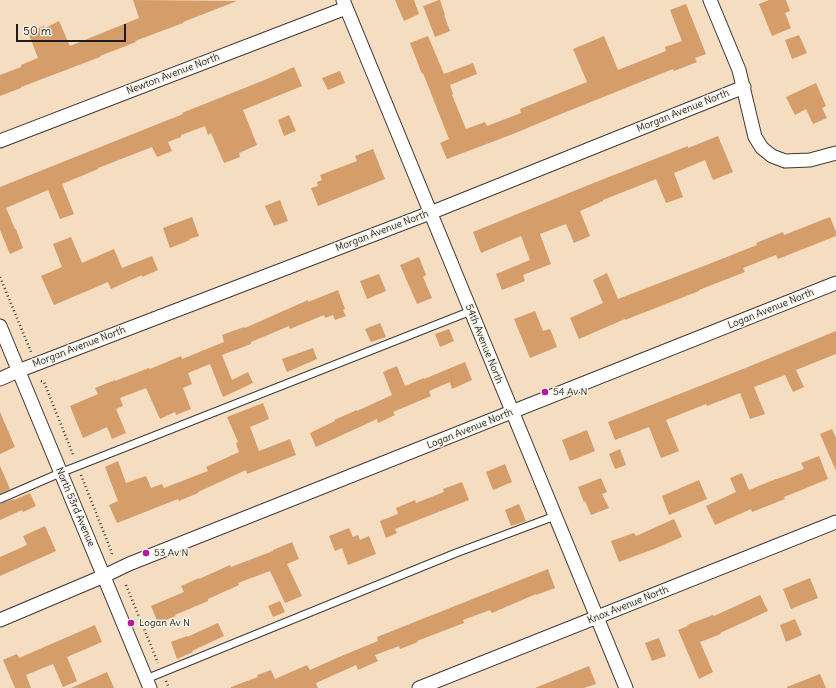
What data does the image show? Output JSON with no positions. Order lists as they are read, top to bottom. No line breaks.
{"streets":{"street":["Newton Avenue North","Morgan Avenue North","Logan Avenue North","54th Avenue North","North 53rd Avenue","Knox Avenue North"]},"crossings":[["Newton Avenue North","54th Avenue North"],["Morgan Avenue North","54th Avenue North"],["Morgan Avenue North","North 53rd Avenue"],["Logan Avenue North","54th Avenue North"],["Logan Avenue North","North 53rd Avenue"],["54th Avenue North","Knox Avenue North"]],"places":["54 Av N","53 Av N","Logan Av N"],"scale_bar":"50 m"}
